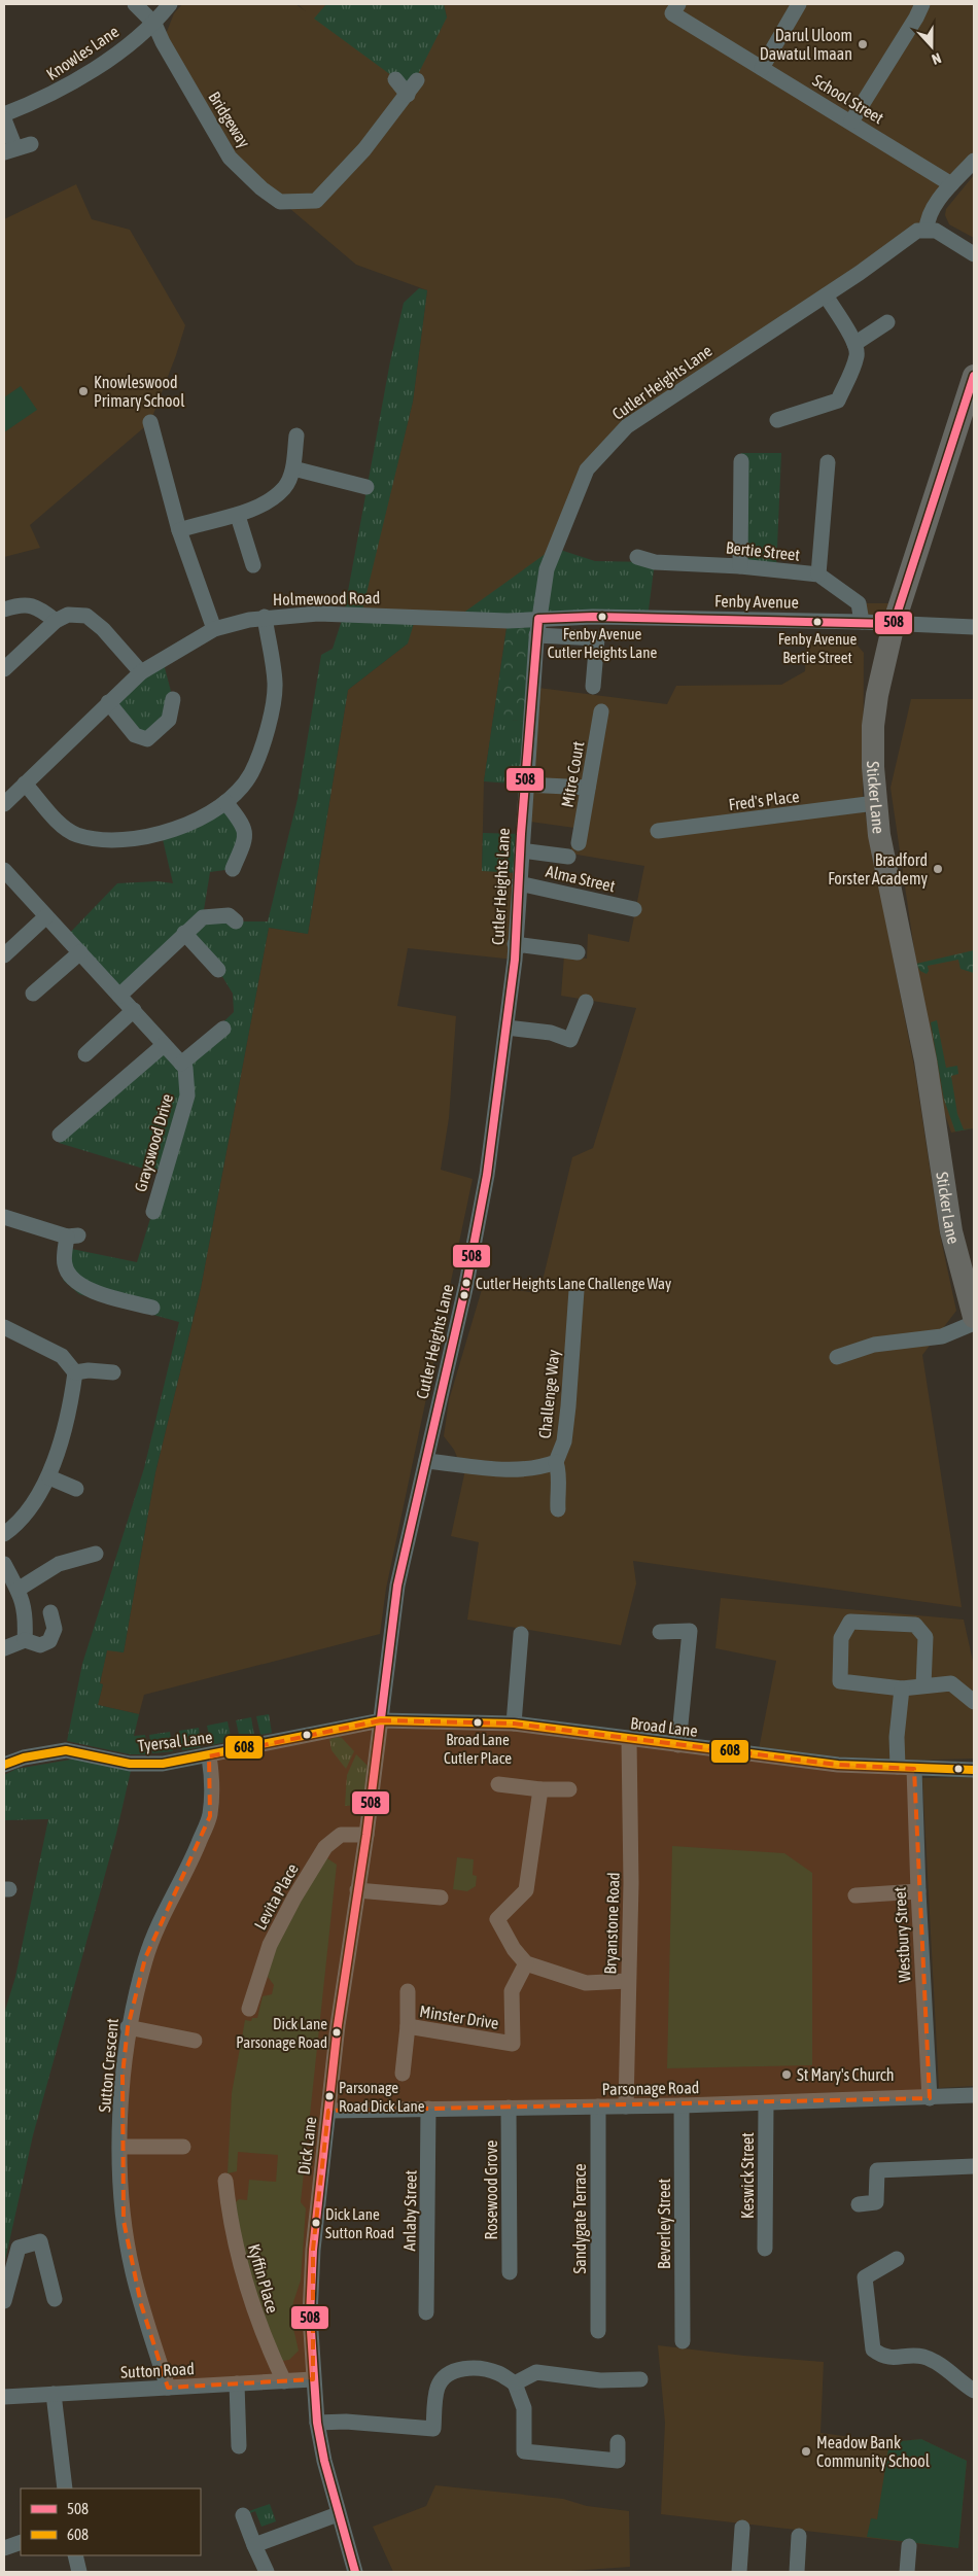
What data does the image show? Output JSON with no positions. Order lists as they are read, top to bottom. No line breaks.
{"streets":{"highway":["Sticker Lane"],"street":["Knowles Lane","School Street","Bridgeway","Cutler Heights Lane","Bertie Street","Holmewood Road","Fenby Avenue","Mitre Court","Fred's Place","Alma Street","Grayswood Drive","Challenge Way","Broad Lane","Tyersal Lane","Levita Place","Bryanstone Road","Westbury Street","Minster Drive","Sutton Crescent","Parsonage Road","Dick Lane","Keswick Street","Rosewood Grove","Anlaby Street","Sandygate Terrace","Beverley Street","Kyffin Place","Sutton Road"]},"crossings":[["Knowles Lane","Bridgeway"],["Cutler Heights Lane","Holmewood Road"],["Cutler Heights Lane","Fenby Avenue"],["Cutler Heights Lane","Alma Street"],["Cutler Heights Lane","Challenge Way"],["Cutler Heights Lane","Broad Lane"],["Cutler Heights Lane","Tyersal Lane"],["Cutler Heights Lane","Dick Lane"],["Bertie Street","Fenby Avenue"],["Holmewood Road","Fenby Avenue"],["Fenby Avenue","Sticker Lane"],["Sticker Lane","Fred's Place"],["Broad Lane","Tyersal Lane"],["Broad Lane","Bryanstone Road"],["Broad Lane","Westbury Street"],["Broad Lane","Dick Lane"],["Tyersal Lane","Sutton Crescent"],["Tyersal Lane","Dick Lane"],["Levita Place","Dick Lane"],["Bryanstone Road","Parsonage Road"],["Westbury Street","Parsonage Road"],["Sutton Crescent","Sutton Road"],["Parsonage Road","Dick Lane"],["Parsonage Road","Keswick Street"],["Parsonage Road","Rosewood Grove"],["Parsonage Road","Anlaby Street"],["Parsonage Road","Sandygate Terrace"],["Parsonage Road","Beverley Street"],["Dick Lane","Sutton Road"],["Kyffin Place","Sutton Road"]],"places":["Darul Uloom Dawatul Imaan","Knowleswood Primary School","Fenby Avenue Cutler Heights Lane","Fenby Avenue Bertie Street","Bradford Forster Academy","Cutler Heights Lane Challenge Way","Broad Lane Cutler Place","Dick Lane Parsonage Road","St Mary's Church","Parsonage Road Dick Lane","Dick Lane Sutton Road","Meadow Bank Community School"],"lines":["transit line 508","transit line 608"],"legend":["508","608"],"north":"bottom"}
